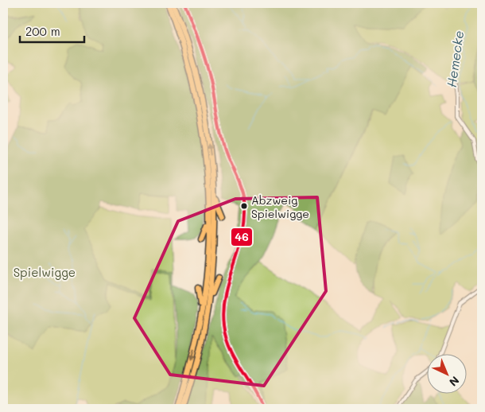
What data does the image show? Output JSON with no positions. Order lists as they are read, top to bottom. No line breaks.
{"water":["Hemecke"],"parks":["Spielwigge"],"places":["Abzweig Spielwigge"],"lines":["transit line 46"],"scale_bar":"200 m","north":"bottom right"}
